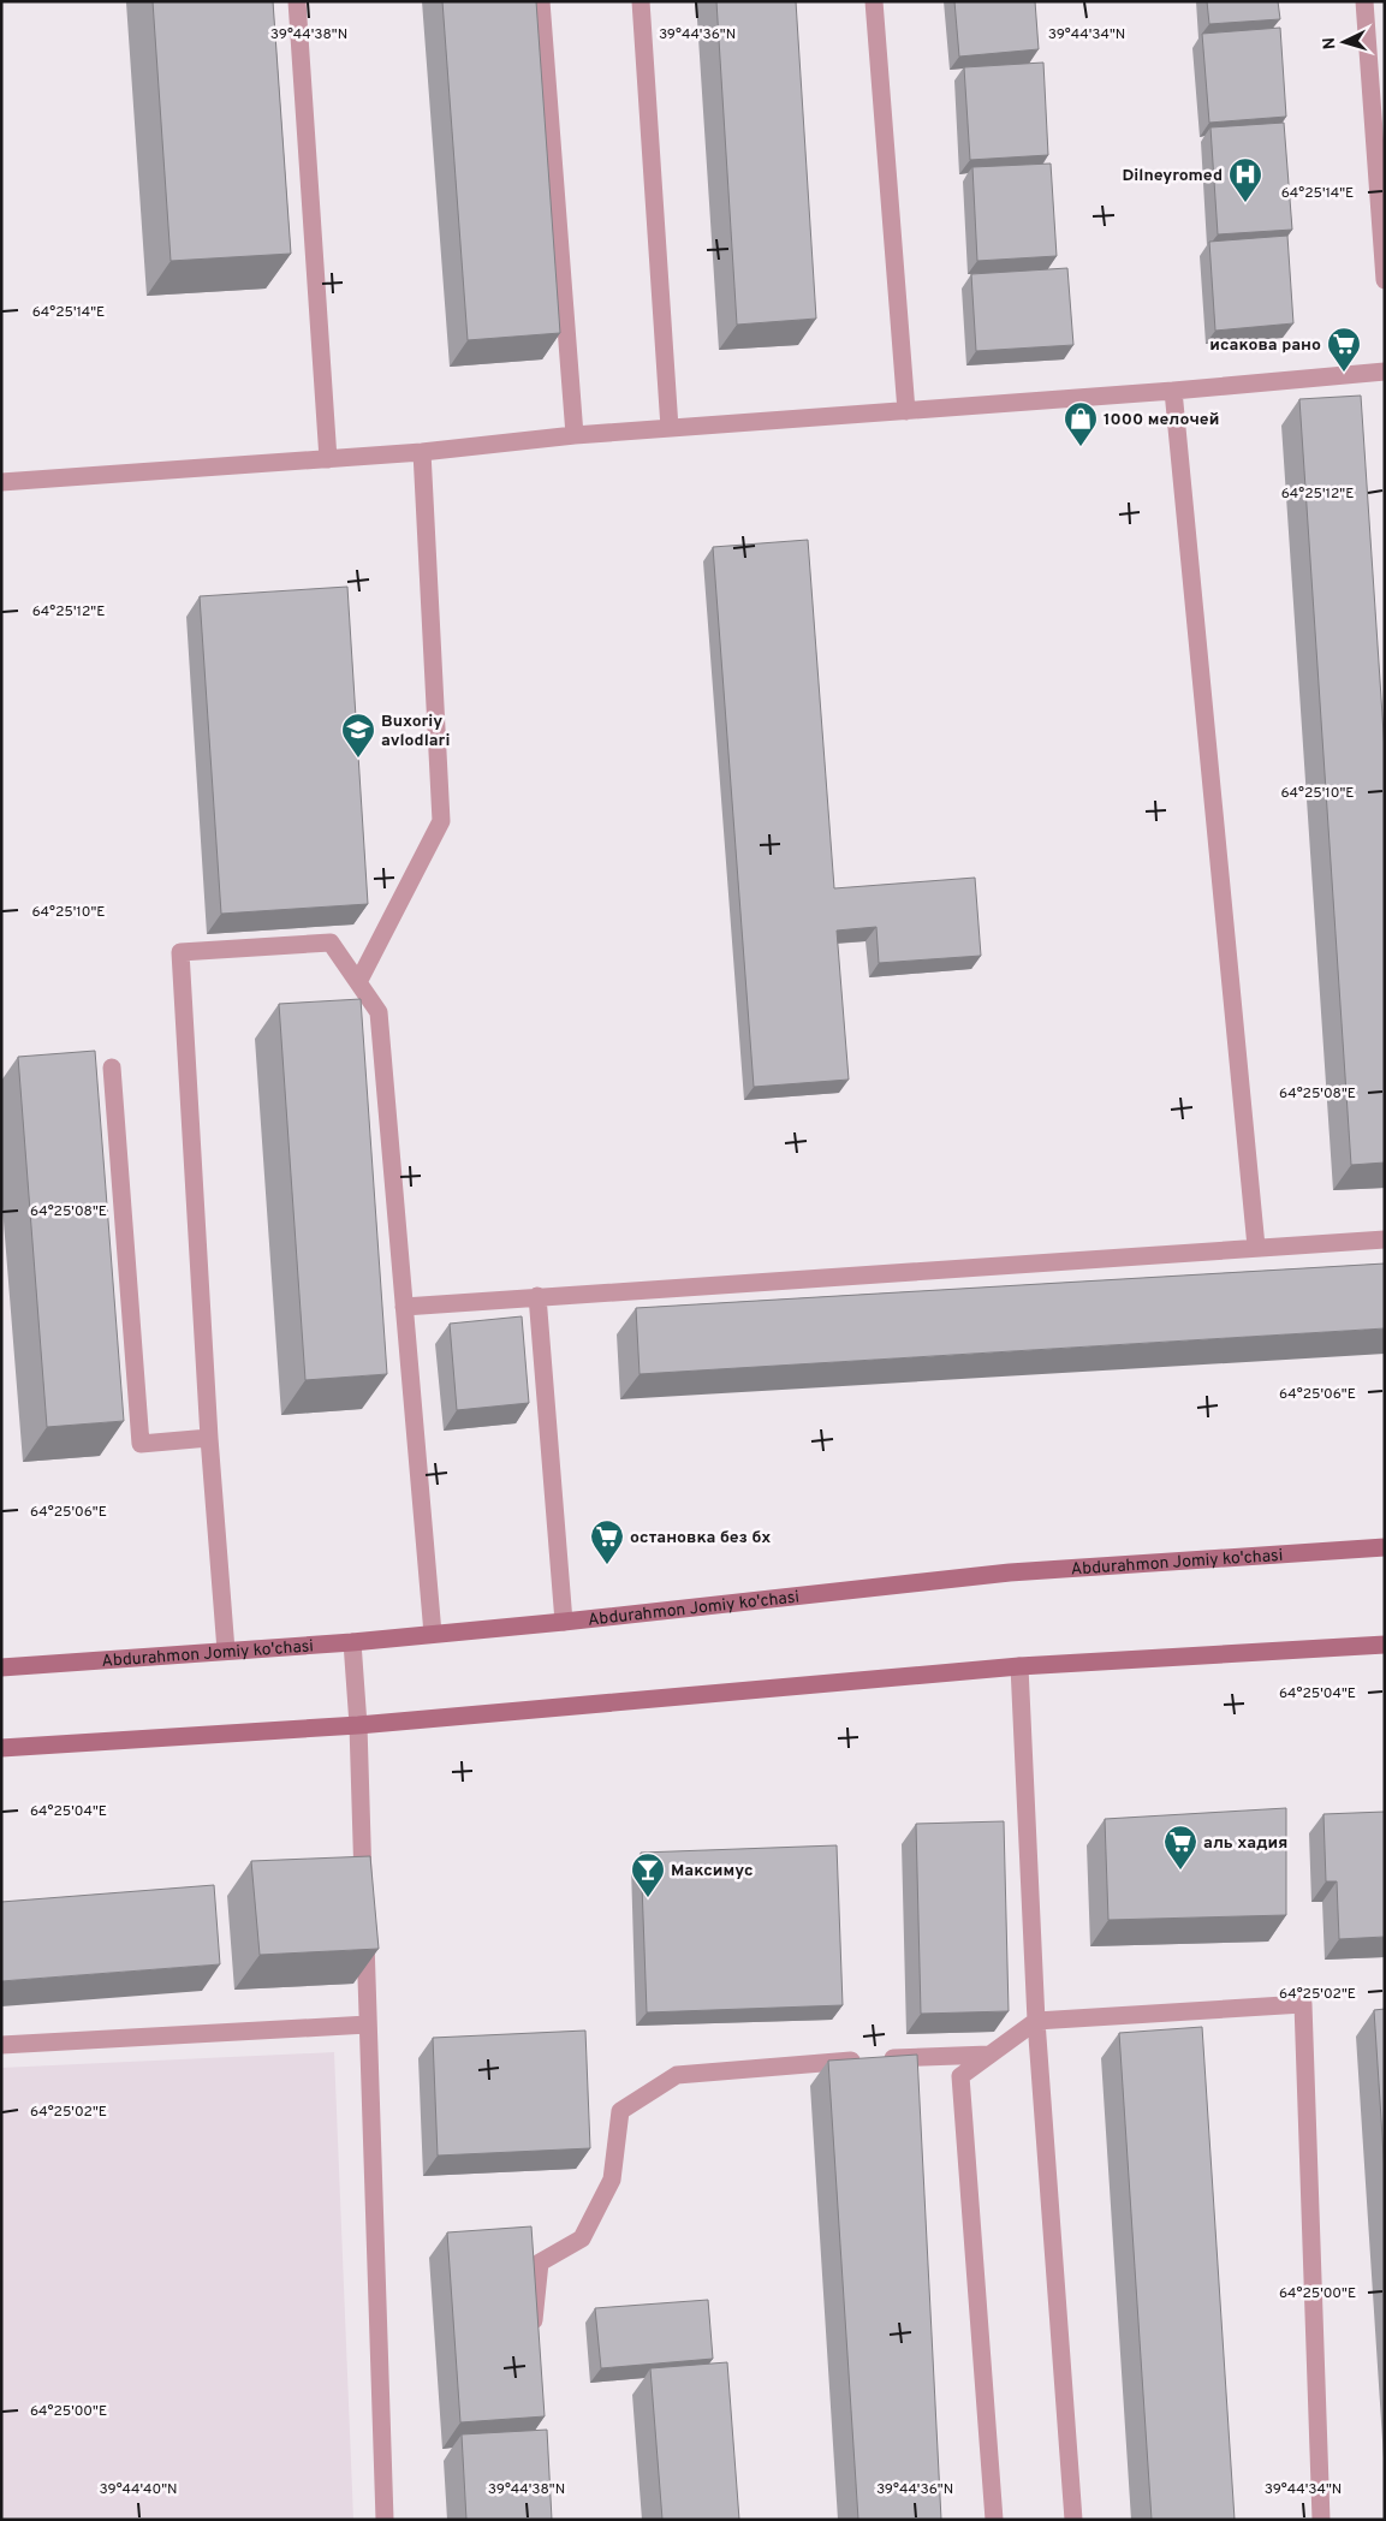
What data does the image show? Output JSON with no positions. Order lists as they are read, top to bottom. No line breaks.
{"streets":{"street":["Abdurahmon Jomiy ko'chasi"]},"places":{"hospital":["Dilneyromed"],"supermarket":["исакова рано","остановка без бх","аль хадия"],"shop":["1000 мелочей"],"school or university":["Buxoriy avlodlari"],"bar":["Максимус"]},"north":"left","coordinates":["39°44'38\"N","39°44'36\"N","39°44'34\"N","64°25'14\"E","64°25'12\"E","64°25'10\"E","64°25'08\"E","64°25'06\"E","64°25'04\"E","64°25'02\"E","64°25'00\"E","39°44'40\"N"]}
